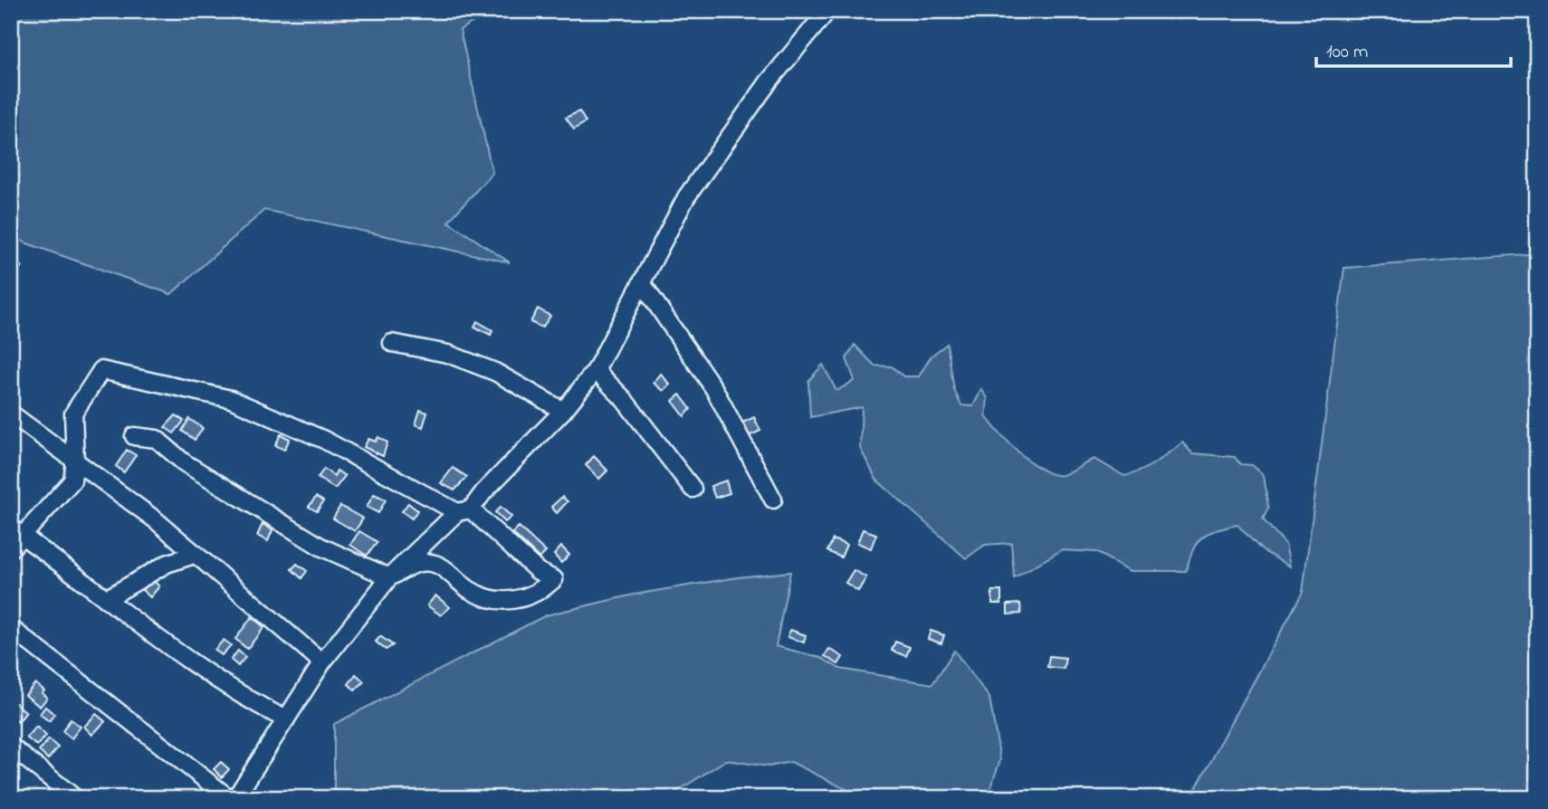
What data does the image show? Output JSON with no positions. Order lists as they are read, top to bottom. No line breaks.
{"scale_bar":"100 m"}
